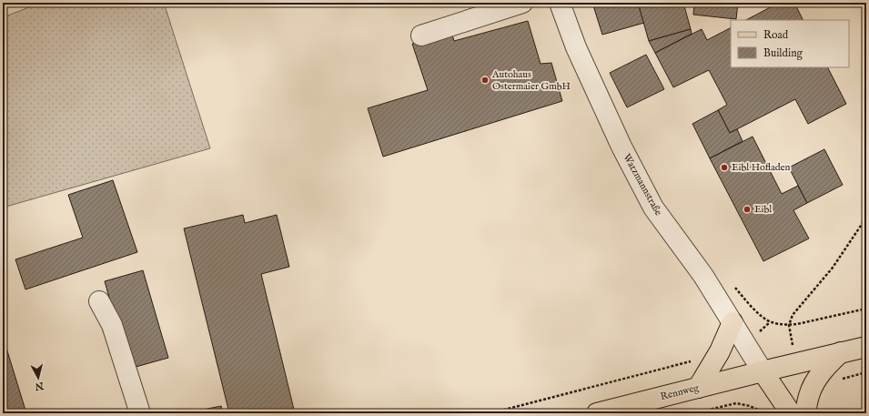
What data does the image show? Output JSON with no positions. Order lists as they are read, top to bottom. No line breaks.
{"streets":{"main road":["Rennweg"],"street":["Watzmannstraße"]},"crossings":[["Watzmannstraße","Rennweg"]],"places":["Autohaus Ostermaier GmbH","Eibl Hofladen","Eibl"],"legend":["Road","Building"],"north":"bottom"}
